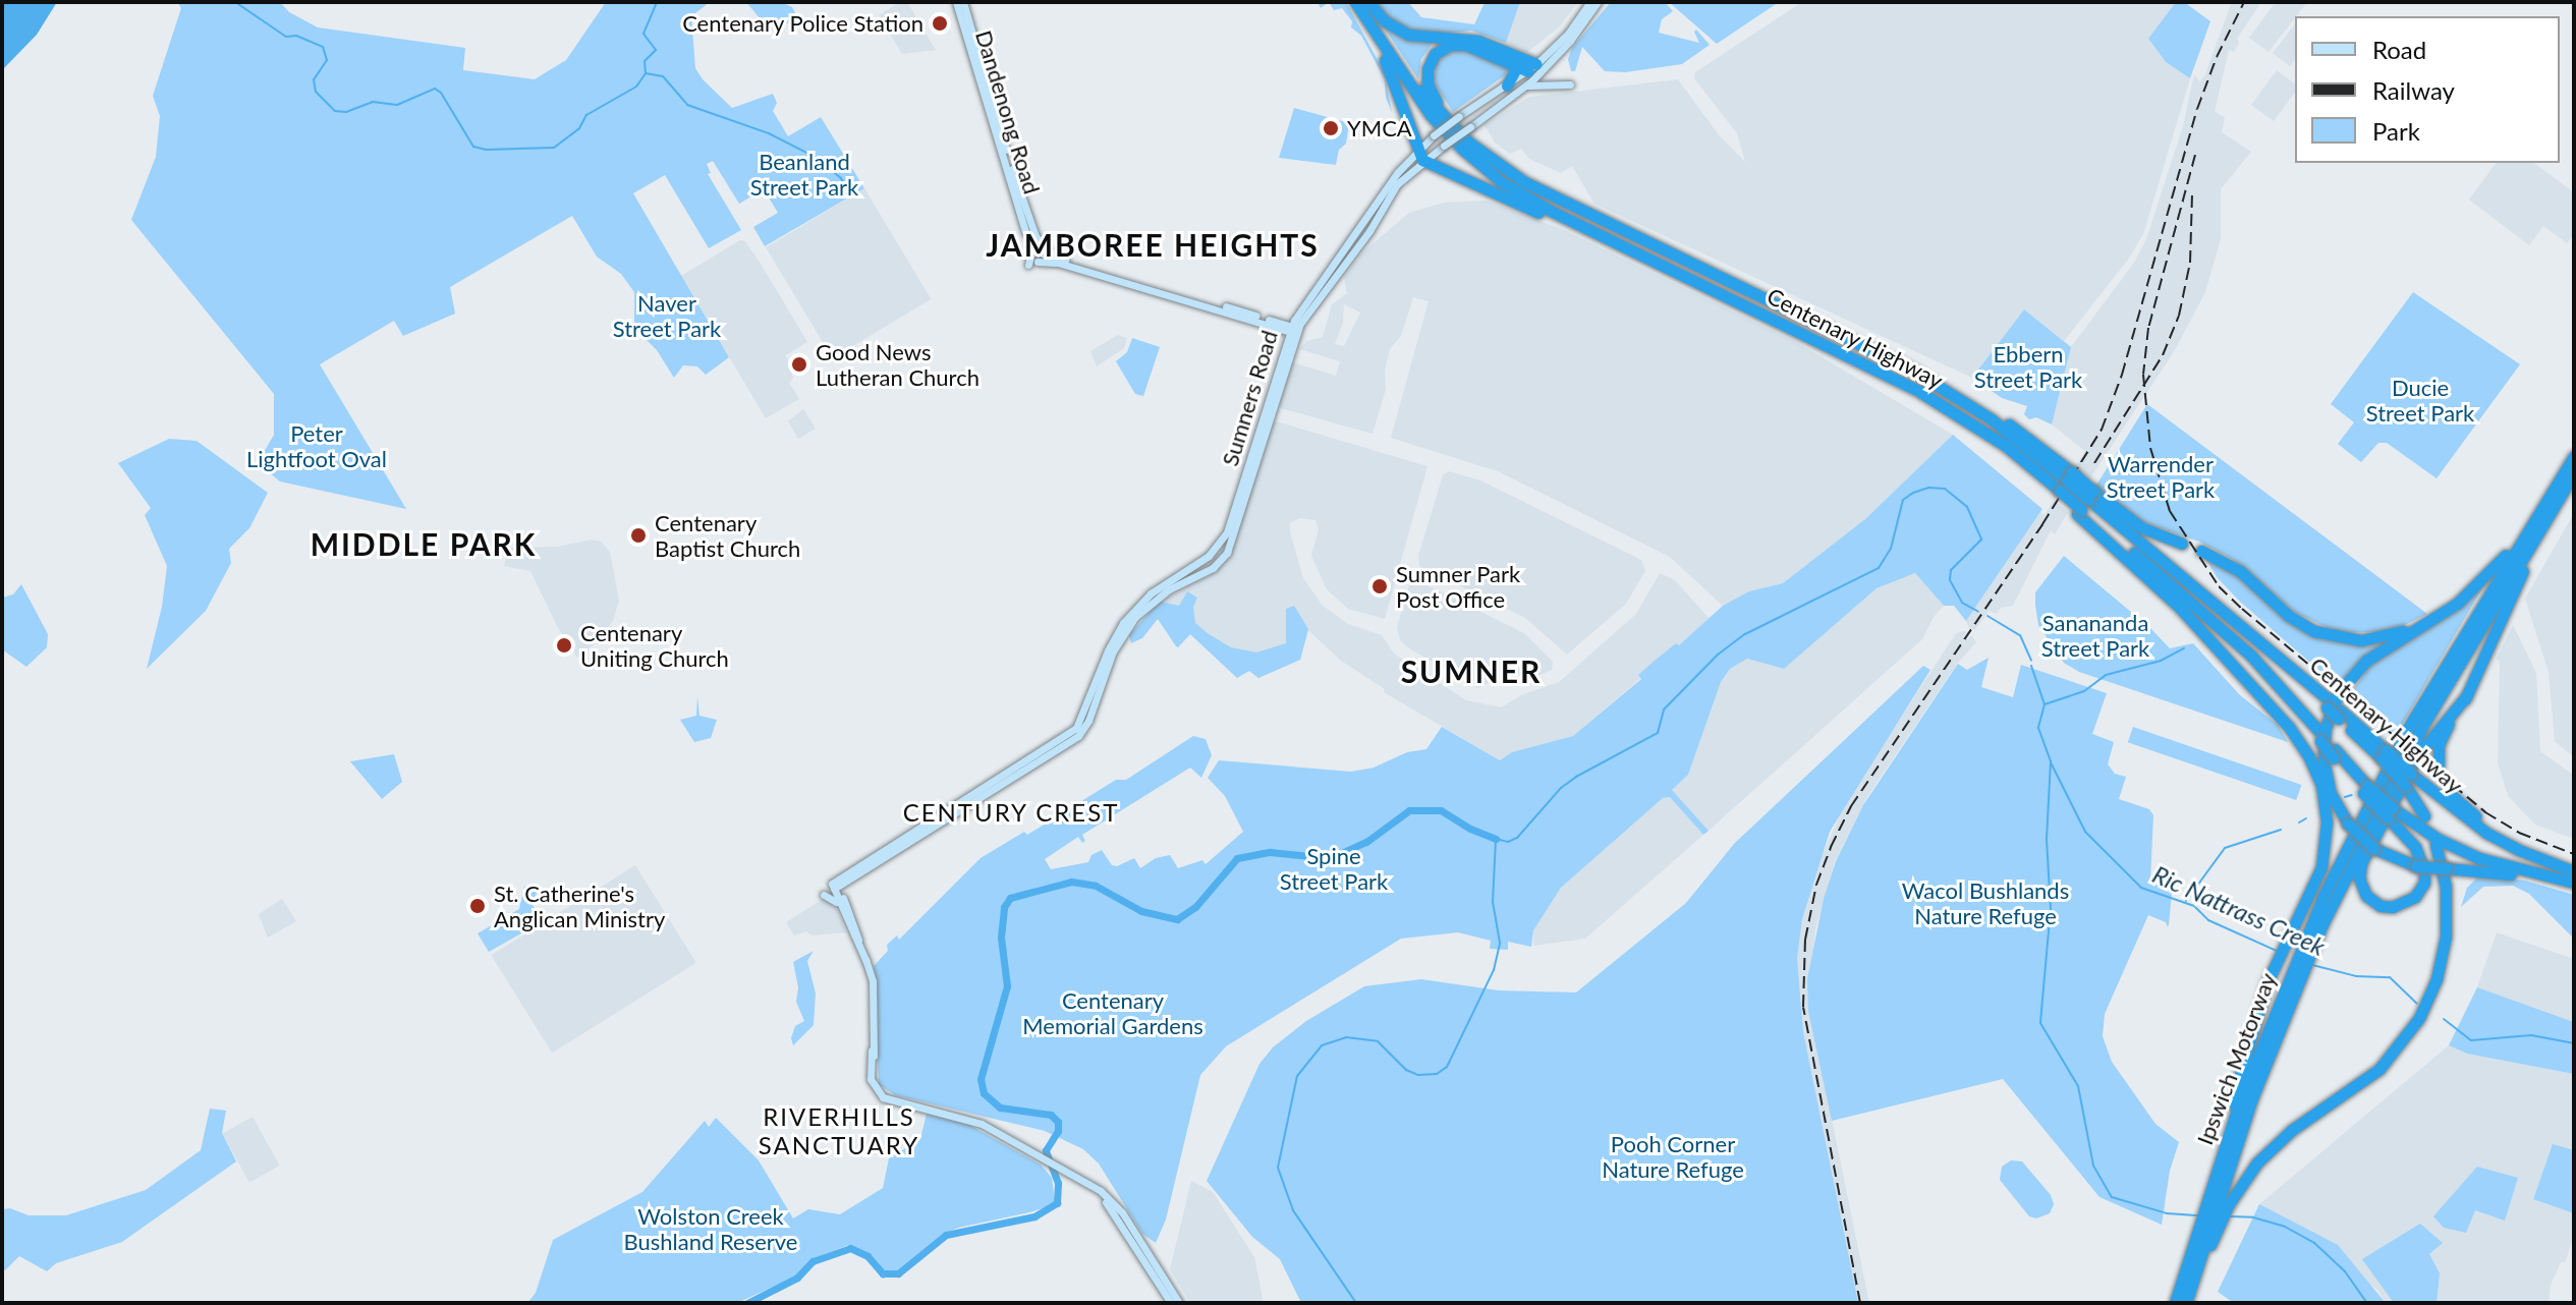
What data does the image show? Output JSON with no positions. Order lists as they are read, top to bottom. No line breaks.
{"streets":{"highway":["Centenary Highway","Ipswich Motorway"],"main road":["Dandenong Road","Sumners Road"]},"crossings":[["Dandenong Road","Sumners Road"]],"districts":["JAMBOREE HEIGHTS","MIDDLE PARK","SUMNER","CENTURY CREST","RIVERHILLS SANCTUARY"],"water":["Ric Nattrass Creek"],"parks":["Beanland Street Park","Naver Street Park","Ebbern Street Park","Ducie Street Park","Peter Lightfoot Oval","Warrender Street Park","Sanananda Street Park","Spine Street Park","Wacol Bushlands Nature Refuge","Centenary Memorial Gardens","Pooh Corner Nature Refuge","Wolston Creek Bushland Reserve"],"places":["Centenary Police Station","YMCA","Good News Lutheran Church","Centenary Baptist Church","Sumner Park Post Office","Centenary Uniting Church","St. Catherine's Anglican Ministry"],"legend":["Road","Railway","Park"]}
